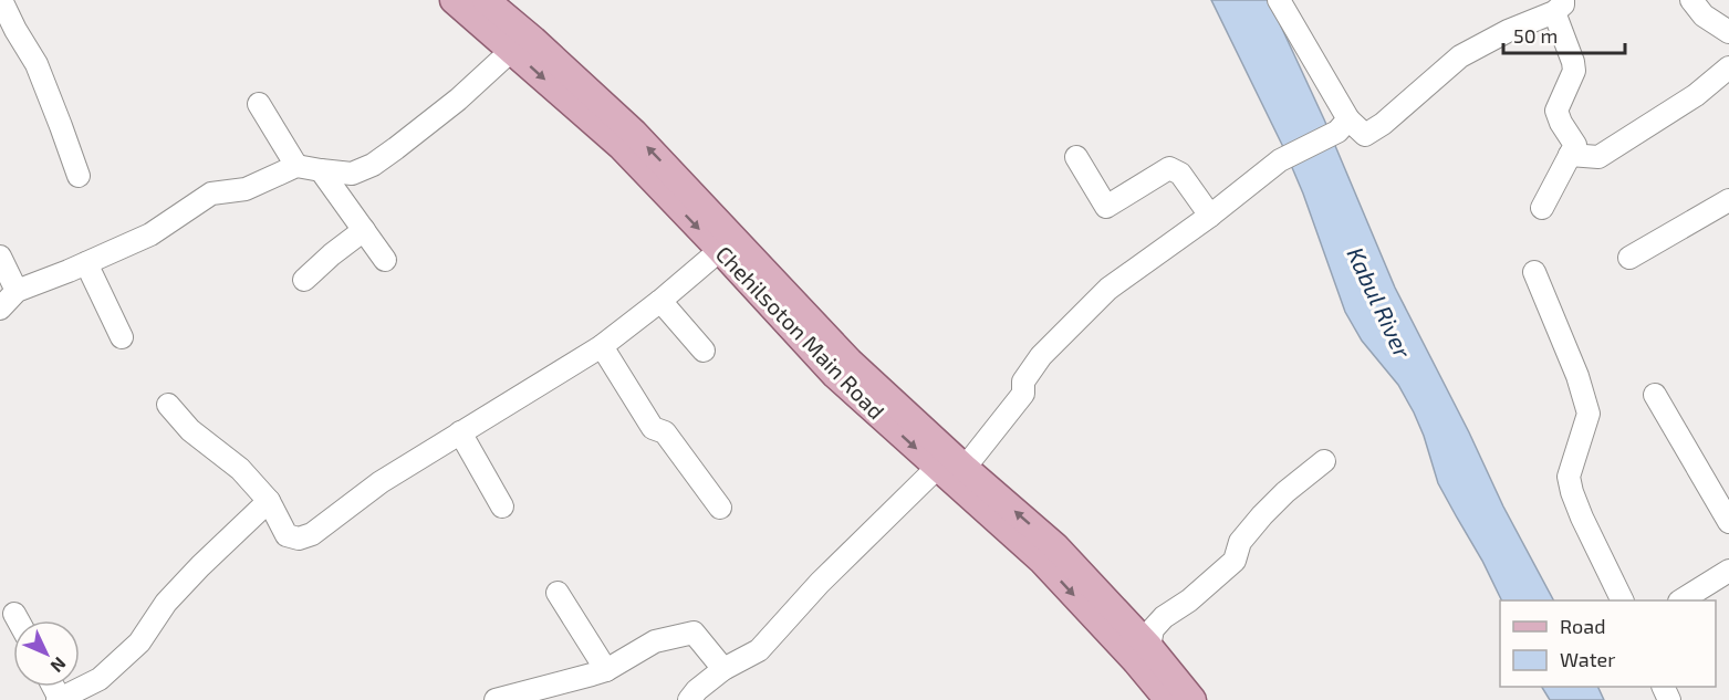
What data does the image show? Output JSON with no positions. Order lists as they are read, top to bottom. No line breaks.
{"streets":{"main road":["Chehilsoton Main Road"]},"water":["Kabul River"],"legend":["Road","Water"],"scale_bar":"50 m","north":"bottom right"}
